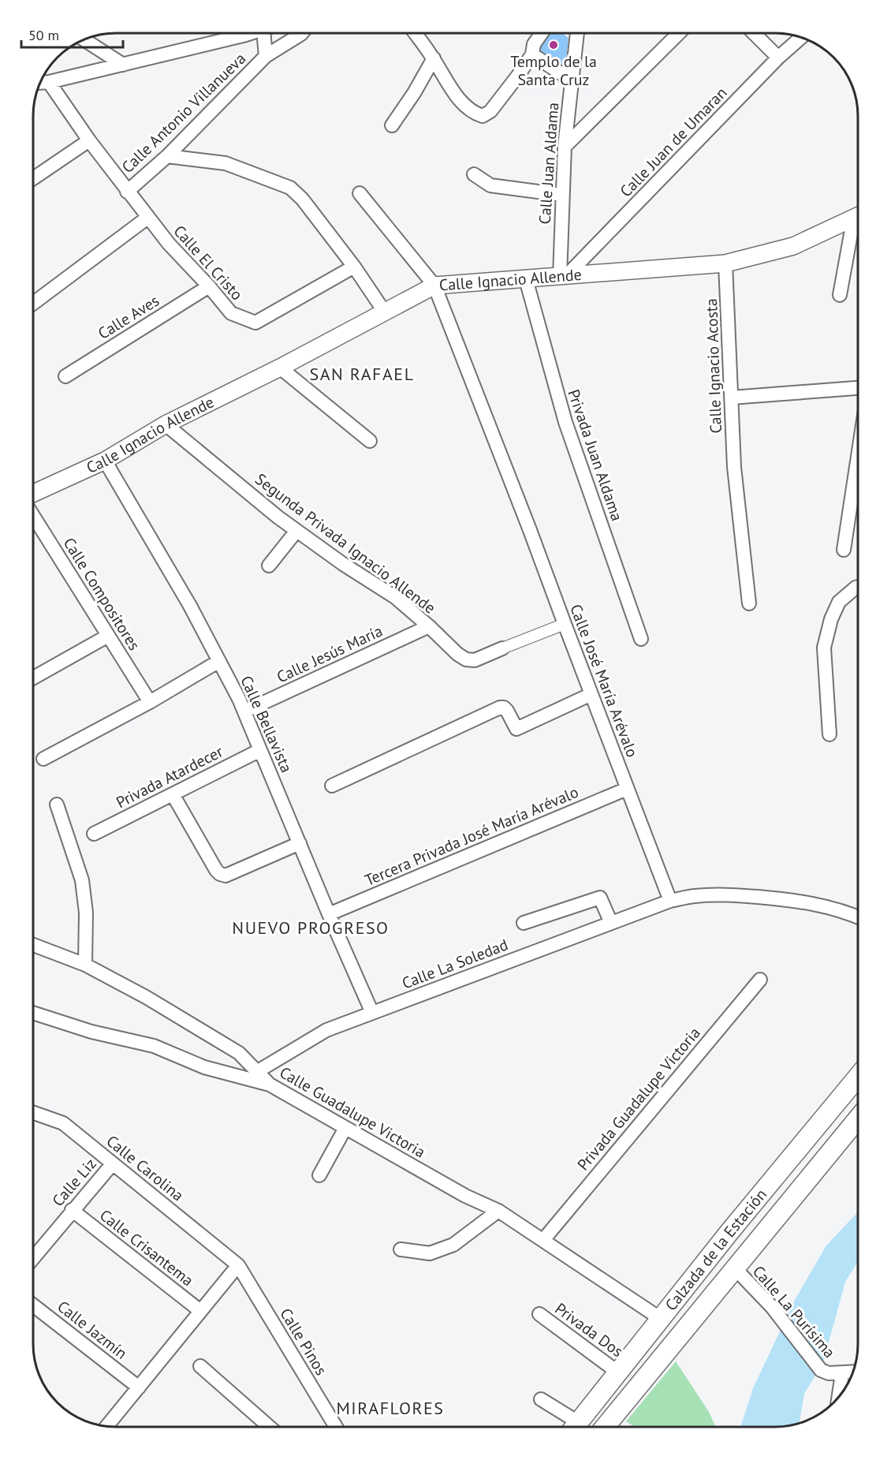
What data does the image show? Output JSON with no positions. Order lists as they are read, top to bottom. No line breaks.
{"streets":{"main road":["Calzada de la Estación"],"street":["Calle Antonio Villanueva","Calle Juan de Umaran","Calle Juan Aldama","Calle El Cristo","Calle Ignacio Allende","Calle Aves","Calle Ignacio Acosta","Privada Juan Aldama","Segunda Privada Ignacio Allende","Calle Compositores","Calle Jesús María","Calle José María Arévalo","Calle Bellavista","Privada Atardecer","Tercera Privada José María Arévalo","Calle La Soledad","Privada Guadalupe Victoria","Calle Guadalupe Victoria","Calle Carolina","Calle Liz","Calle Crisantema","Calle La Purísima","Calle Jazmín","Privada Dos","Calle Pinos"]},"crossings":[["Calle Antonio Villanueva","Calle El Cristo"],["Calle Juan de Umaran","Calle Juan Aldama"],["Calle Juan de Umaran","Calle Ignacio Allende"],["Calle Juan Aldama","Calle Ignacio Allende"],["Calle El Cristo","Calle Aves"],["Calle Ignacio Allende","Calle Ignacio Acosta"],["Calle Ignacio Allende","Privada Juan Aldama"],["Calle Ignacio Allende","Segunda Privada Ignacio Allende"],["Calle Ignacio Allende","Calle José María Arévalo"],["Calle Ignacio Allende","Calle Bellavista"],["Segunda Privada Ignacio Allende","Calle Jesús María"],["Segunda Privada Ignacio Allende","Calle José María Arévalo"],["Calle Jesús María","Calle Bellavista"],["Calle José María Arévalo","Tercera Privada José María Arévalo"],["Calle José María Arévalo","Calle La Soledad"],["Calle Bellavista","Privada Atardecer"],["Calle Bellavista","Tercera Privada José María Arévalo"],["Calle Bellavista","Calle La Soledad"],["Calle La Soledad","Calle Guadalupe Victoria"],["Privada Guadalupe Victoria","Calle Guadalupe Victoria"],["Calle Guadalupe Victoria","Calzada de la Estación"],["Calle Carolina","Calle Liz"],["Calle Carolina","Calle Pinos"],["Calle Liz","Calle Crisantema"],["Calzada de la Estación","Calle La Purísima"],["Calzada de la Estación","Privada Dos"]],"districts":["SAN RAFAEL","NUEVO PROGRESO","MIRAFLORES"],"places":["Templo de la Santa Cruz"],"scale_bar":"50 m"}
